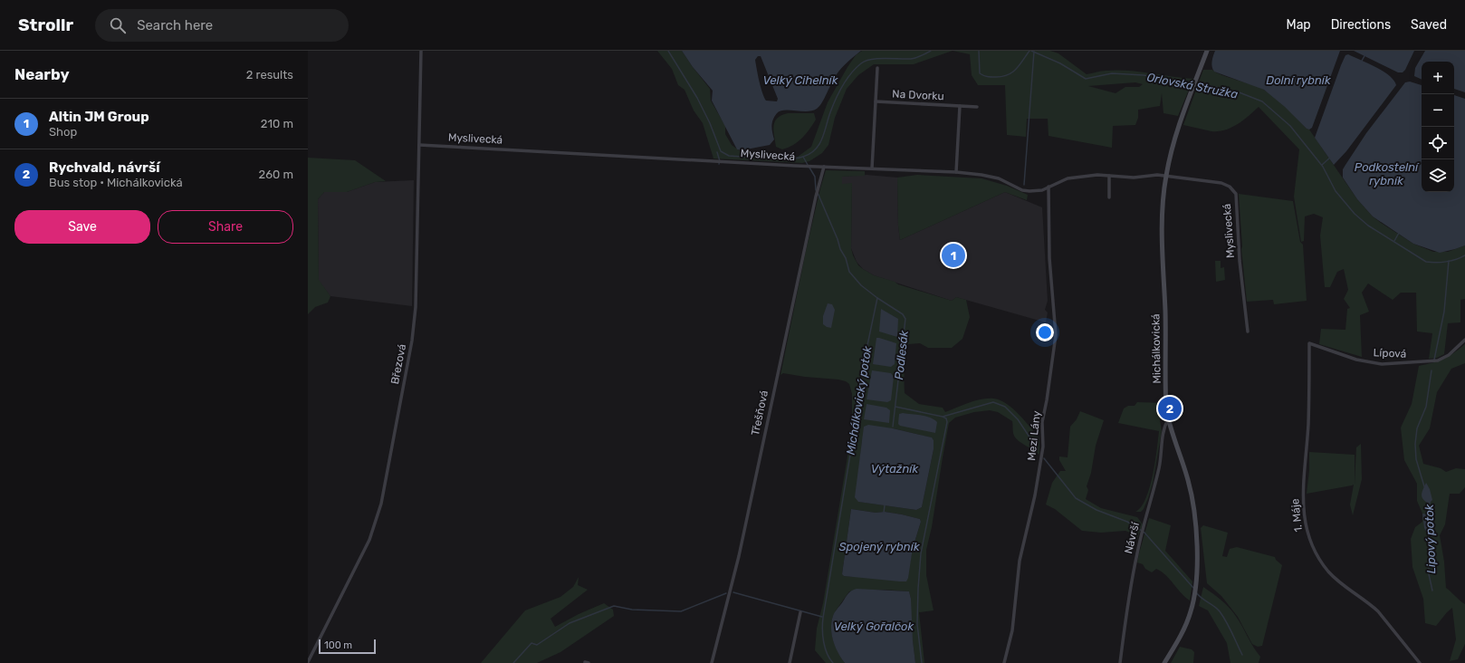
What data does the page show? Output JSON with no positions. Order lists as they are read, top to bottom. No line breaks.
{"streets":{"street":["Na Dvorku","Myslivecká","Michálkovická","Lípová","Březová","Třešňová","Mezi Lány","1. Máje","Návrší"]},"crossings":[["Na Dvorku","Myslivecká"],["Myslivecká","Michálkovická"],["Myslivecká","Březová"],["Myslivecká","Třešňová"],["Myslivecká","Mezi Lány"],["Michálkovická","Návrší"],["Lípová","1. Máje"]],"water":["Velký Cihelník","Dolní rybník","Orlovská Stružka","Podkostelní rybník","Podlesák","Michálkovický potok","Výtažník","Lipový potok","Spojený rybník","Velký Gořalčok"],"scale_bar":"100 m","page":{"header":"Strollr","search":"Search here","nav":["Map","Directions","Saved"],"heading":["Nearby","2 results"],"map_buttons":["+","−"],"list":[{"mark":"1","name":"Altin JM Group","note":"Shop","value":"210 m"},{"mark":"2","name":"Rychvald, návrší","note":"Bus stop · Michálkovická","value":"260 m"}],"buttons":["Save","Share"],"pins":["1","2"],"scale":"100 m"}}
